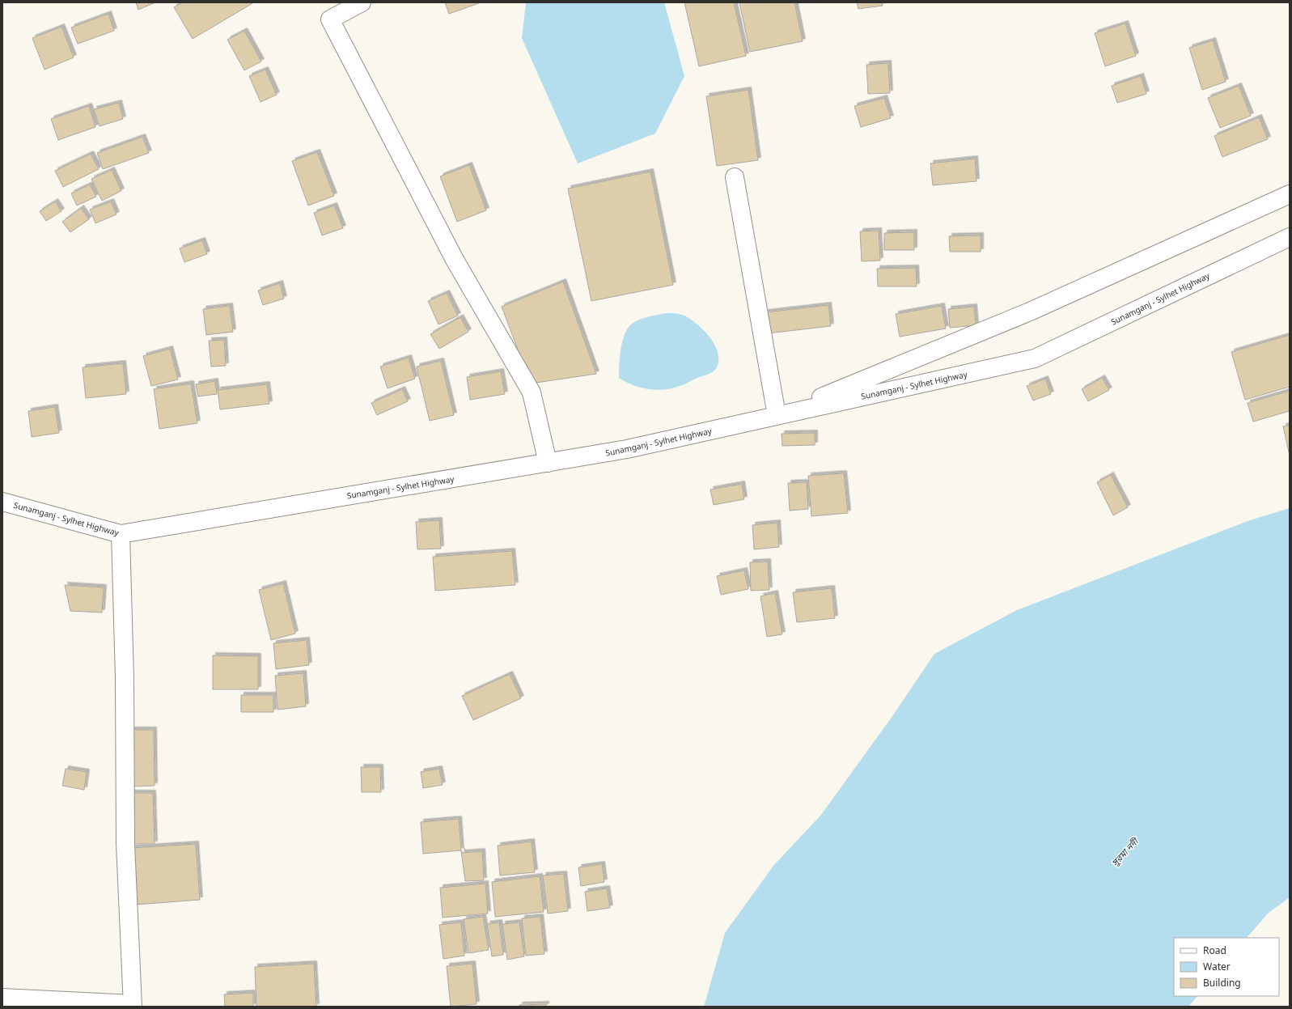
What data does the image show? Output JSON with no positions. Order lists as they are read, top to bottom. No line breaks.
{"streets":{"main road":["Sunamganj - Sylhet Highway"]},"water":["সুরমা নদী"],"legend":["Road","Water","Building"]}
